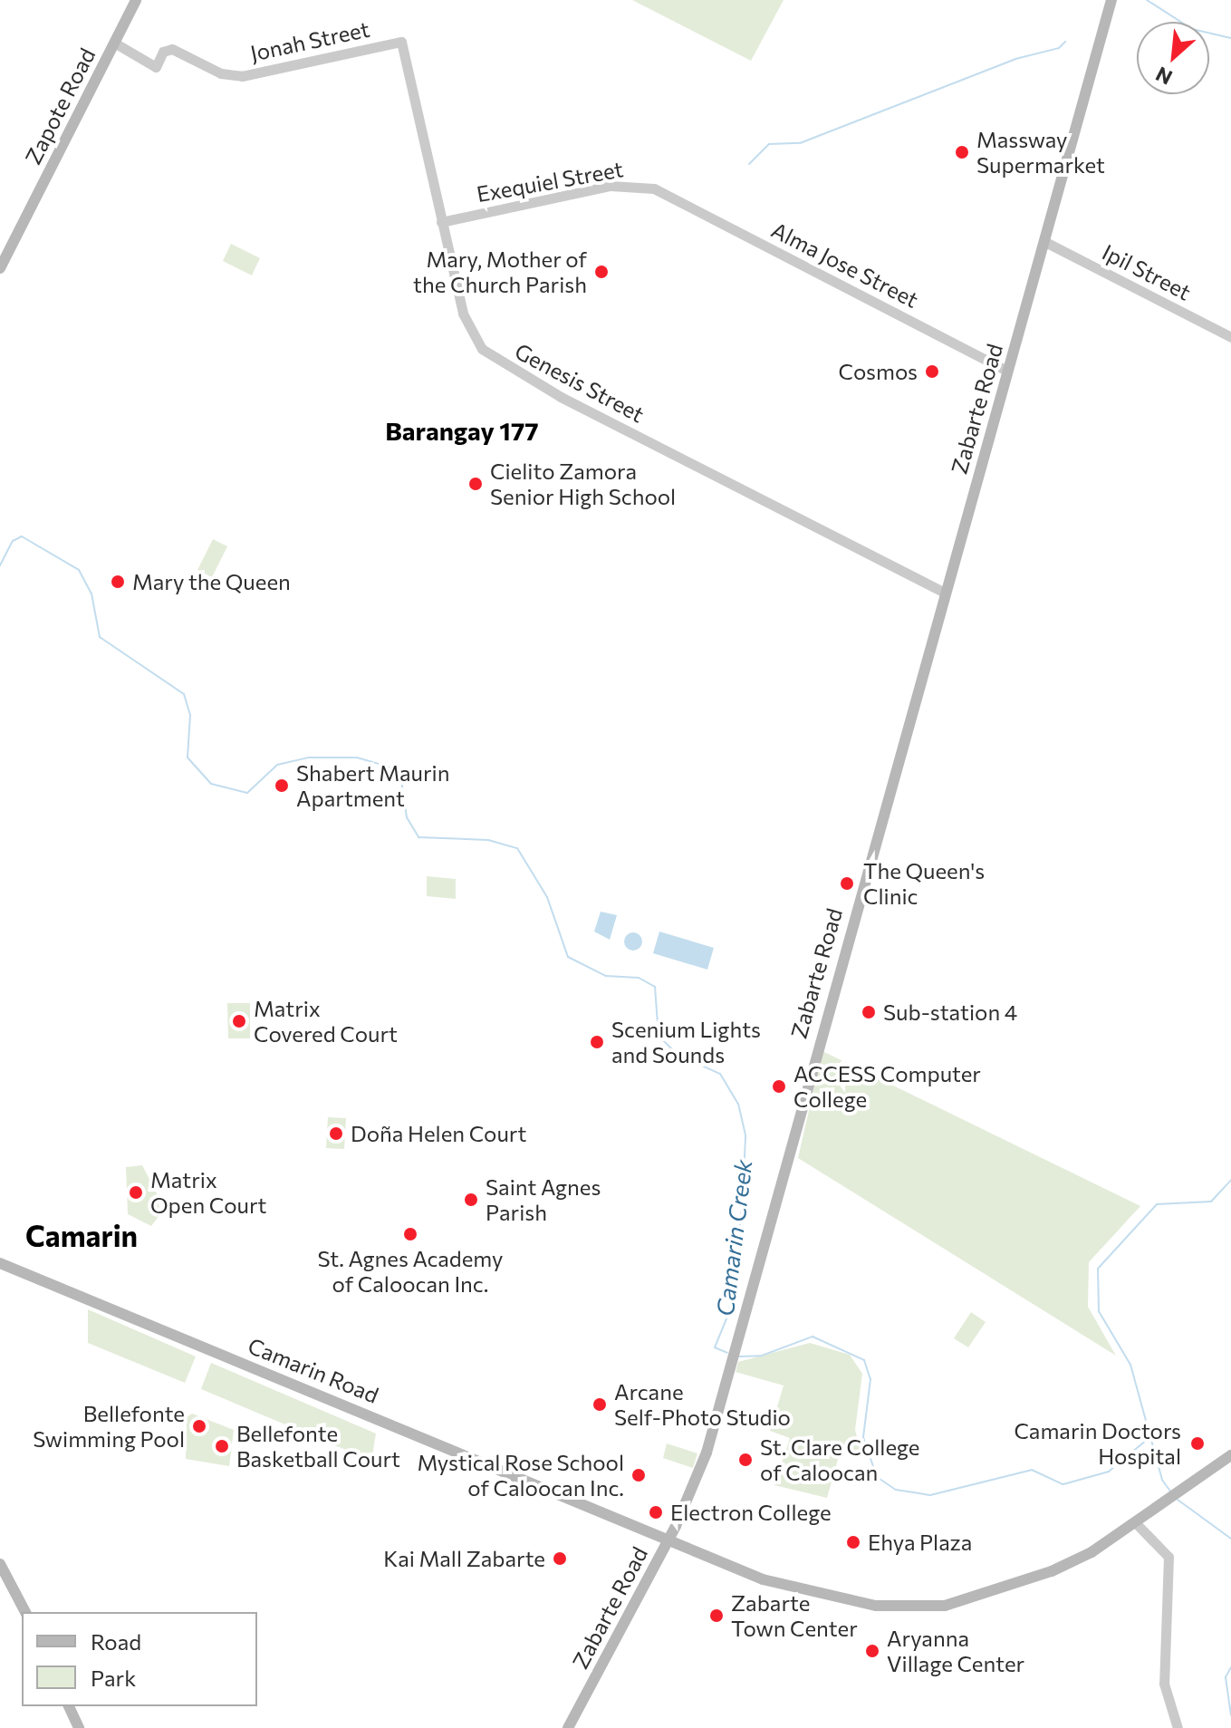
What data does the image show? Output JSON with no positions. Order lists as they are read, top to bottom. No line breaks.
{"streets":{"main road":["Zapote Road","Zabarte Road","Camarin Road"],"street":["Jonah Street","Exequiel Street","Alma Jose Street","Ipil Street","Genesis Street"]},"crossings":[["Jonah Street","Zapote Road"],["Jonah Street","Genesis Street"],["Exequiel Street","Alma Jose Street"],["Exequiel Street","Genesis Street"],["Alma Jose Street","Zabarte Road"],["Ipil Street","Zabarte Road"],["Genesis Street","Zabarte Road"],["Zabarte Road","Camarin Road"]],"districts":["Barangay 177","Camarin"],"water":["Camarin Creek"],"places":["Massway Supermarket","Mary, Mother of the Church Parish","Cosmos","Cielito Zamora Senior High School","Mary the Queen","Shabert Maurin Apartment","The Queen's Clinic","Sub-station 4","Matrix Covered Court","Scenium Lights and Sounds","ACCESS Computer College","Doña Helen Court","Matrix Open Court","Saint Agnes Parish","St. Agnes Academy of Caloocan Inc.","Arcane Self-Photo Studio","Bellefonte Swimming Pool","Camarin Doctors Hospital","Bellefonte Basketball Court","St. Clare College of Caloocan","Mystical Rose School of Caloocan Inc.","Electron College","Ehya Plaza","Kai Mall Zabarte","Zabarte Town Center","Aryanna Village Center"],"legend":["Road","Park"],"north":"bottom left"}
